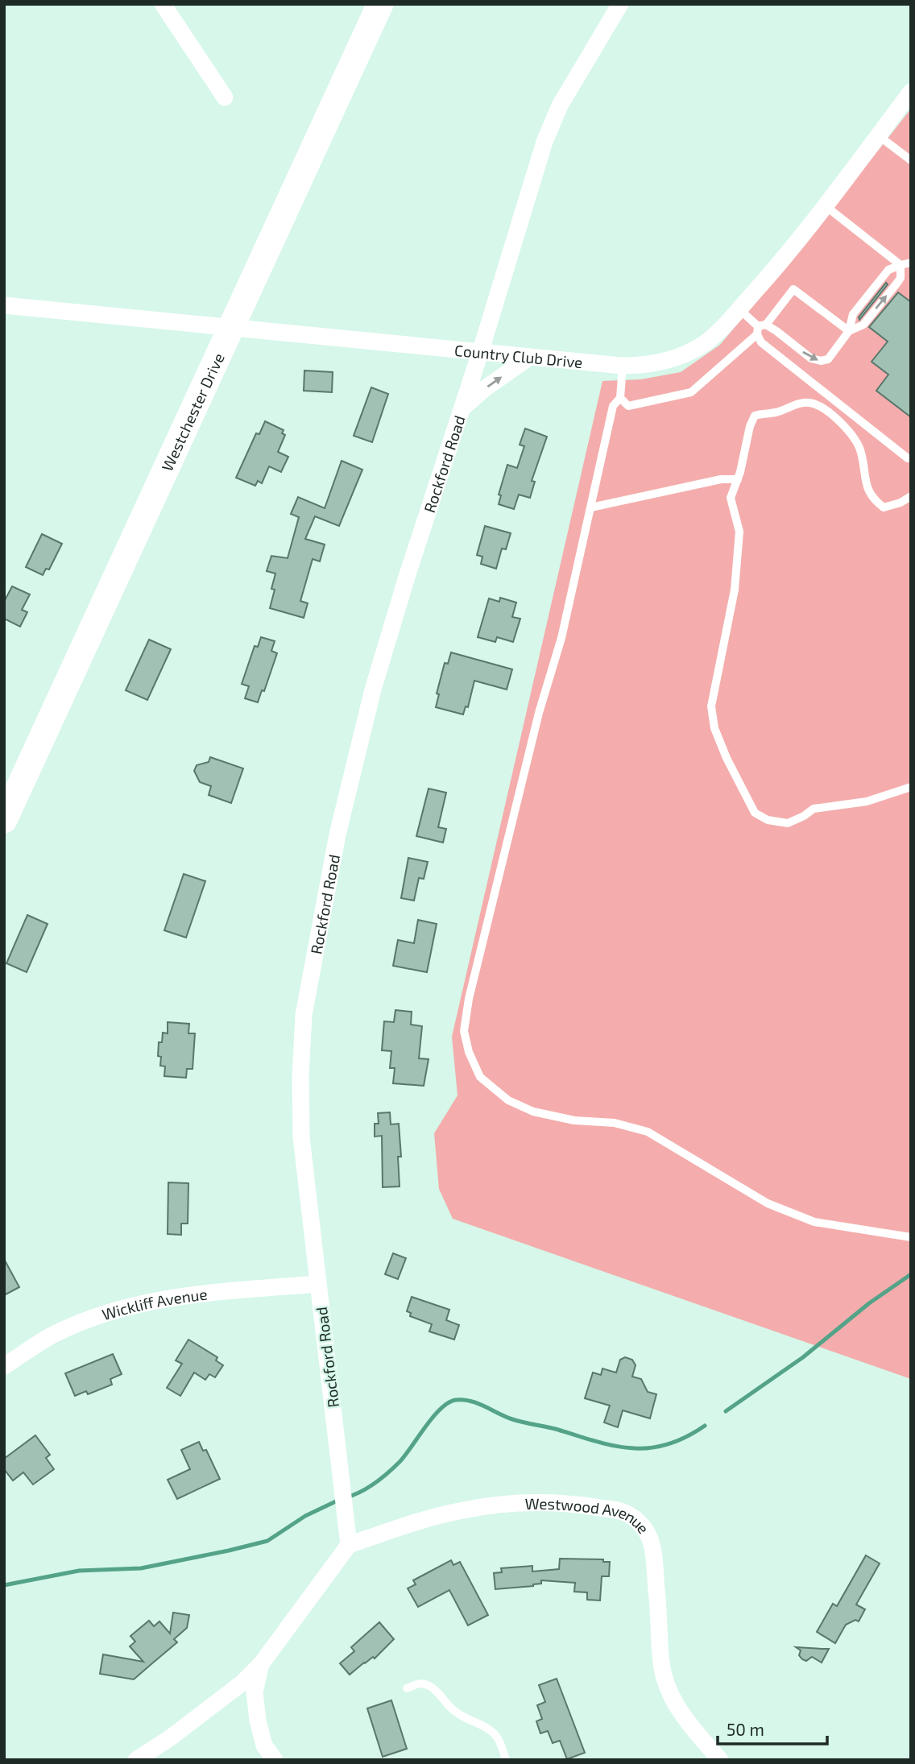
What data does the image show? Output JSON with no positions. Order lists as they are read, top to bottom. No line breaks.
{"streets":{"main road":["Westchester Drive"],"street":["Country Club Drive","Rockford Road","Wickliff Avenue","Westwood Avenue"]},"crossings":[["Country Club Drive","Westchester Drive"],["Country Club Drive","Rockford Road"],["Rockford Road","Wickliff Avenue"],["Rockford Road","Westwood Avenue"]],"scale_bar":"50 m"}
